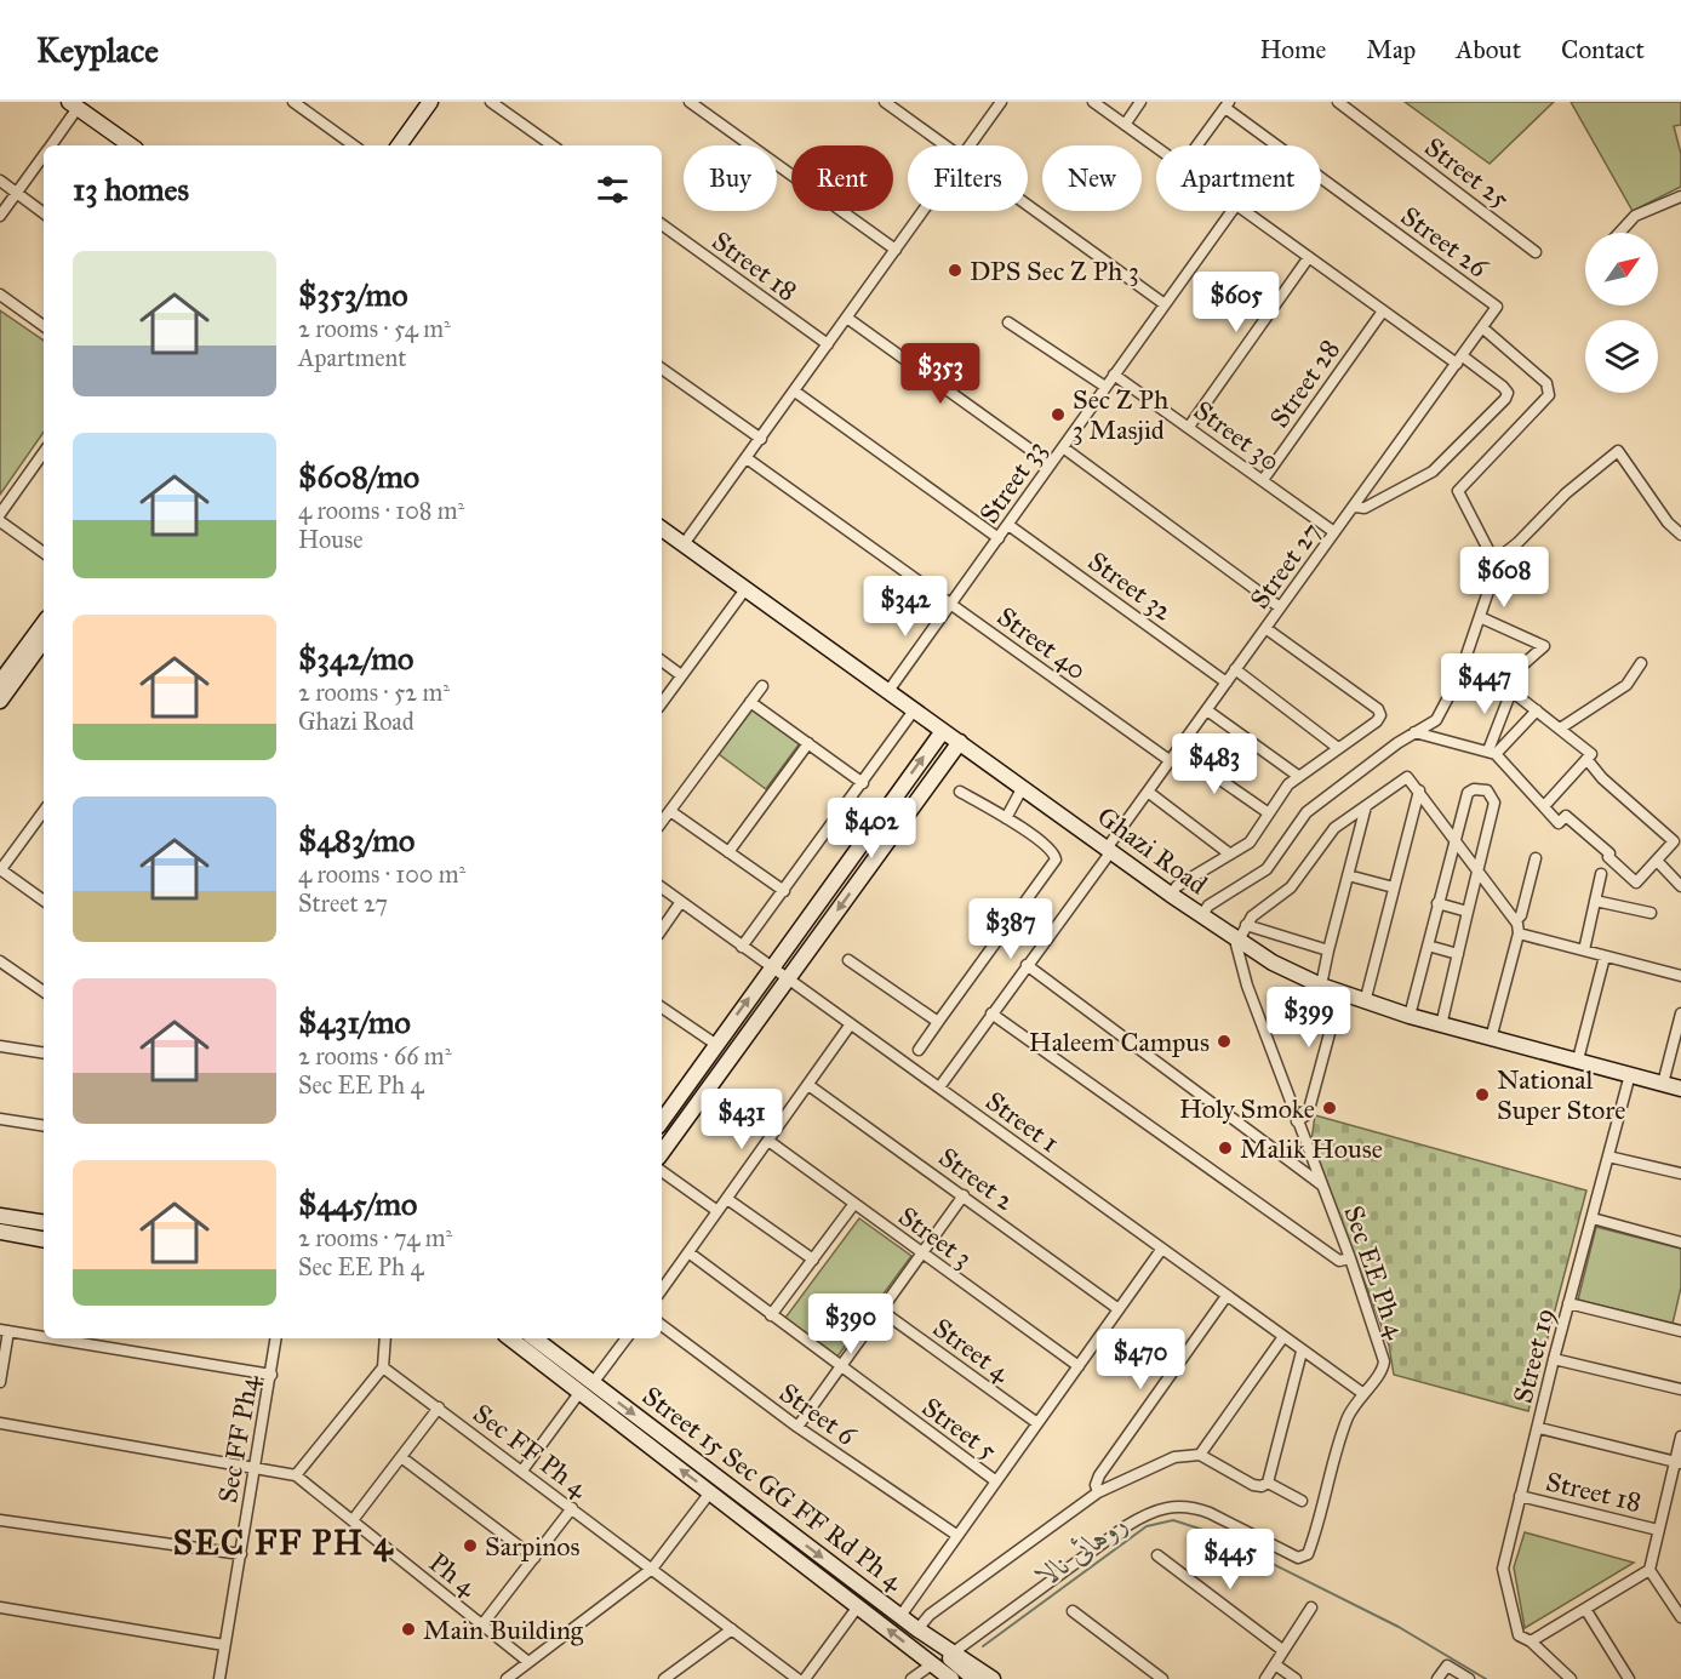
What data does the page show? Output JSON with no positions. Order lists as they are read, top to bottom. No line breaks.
{"streets":{"main road":["Ghazi Road","Street 15 Sec GG FF Rd Ph 4"],"street":["Street 25","Street 26","Street 18","Street 28","Street 30","Street 33","Street 27","Street 32","Street 40","Street 1","Street 2","Street 3","Sec EE Ph 4","Street 4","Street 19","Street 6","Street 5","Sec FF Ph4","Sec FF Ph 4","Ph 4"]},"crossings":[["Street 26","Street 27"],["Street 18","Street 19"],["Street 28","Street 30"],["Street 30","Street 33"],["Street 30","Street 27"],["Street 33","Street 32"],["Street 33","Street 40"],["Street 33","Ghazi Road"],["Street 27","Street 32"],["Street 27","Street 40"],["Street 27","Ghazi Road"],["Street 27","Street 1"],["Ghazi Road","Sec EE Ph 4"],["Ghazi Road","Street 19"],["Street 1","Sec EE Ph 4"],["Sec EE Ph 4","Street 15 Sec GG FF Rd Ph 4"],["Sec FF Ph 4","Ph 4"]],"districts":["SEC FF PH 4"],"water":["روہائی نالا"],"places":["DPS Sec Z Ph 3","Sec Z Ph 3 Masjid","Haleem Campus","National Super Store","Holy Smoke","Malik House","Sarpinos","Main Building"],"north":"top right","page":{"header":"Keyplace","nav":["Home","Map","About","Contact"],"chip":["Buy","Rent","Filters","New","Apartment"],"heading":"13 homes","list":[{"name":"$353/mo","note":"2 rooms · 54 m² · Apartment"},{"name":"$608/mo","note":"4 rooms · 108 m² · House"},{"name":"$342/mo","note":"2 rooms · 52 m² · Ghazi Road"},{"name":"$483/mo","note":"4 rooms · 100 m² · Street 27"},{"name":"$431/mo","note":"2 rooms · 66 m² · Sec EE Ph 4"},{"name":"$445/mo","note":"2 rooms · 74 m² · Sec EE Ph 4"}],"price":["$605","$353","$608","$342","$447","$483","$402","$387","$399","$431","$390","$470","$445"]}}
